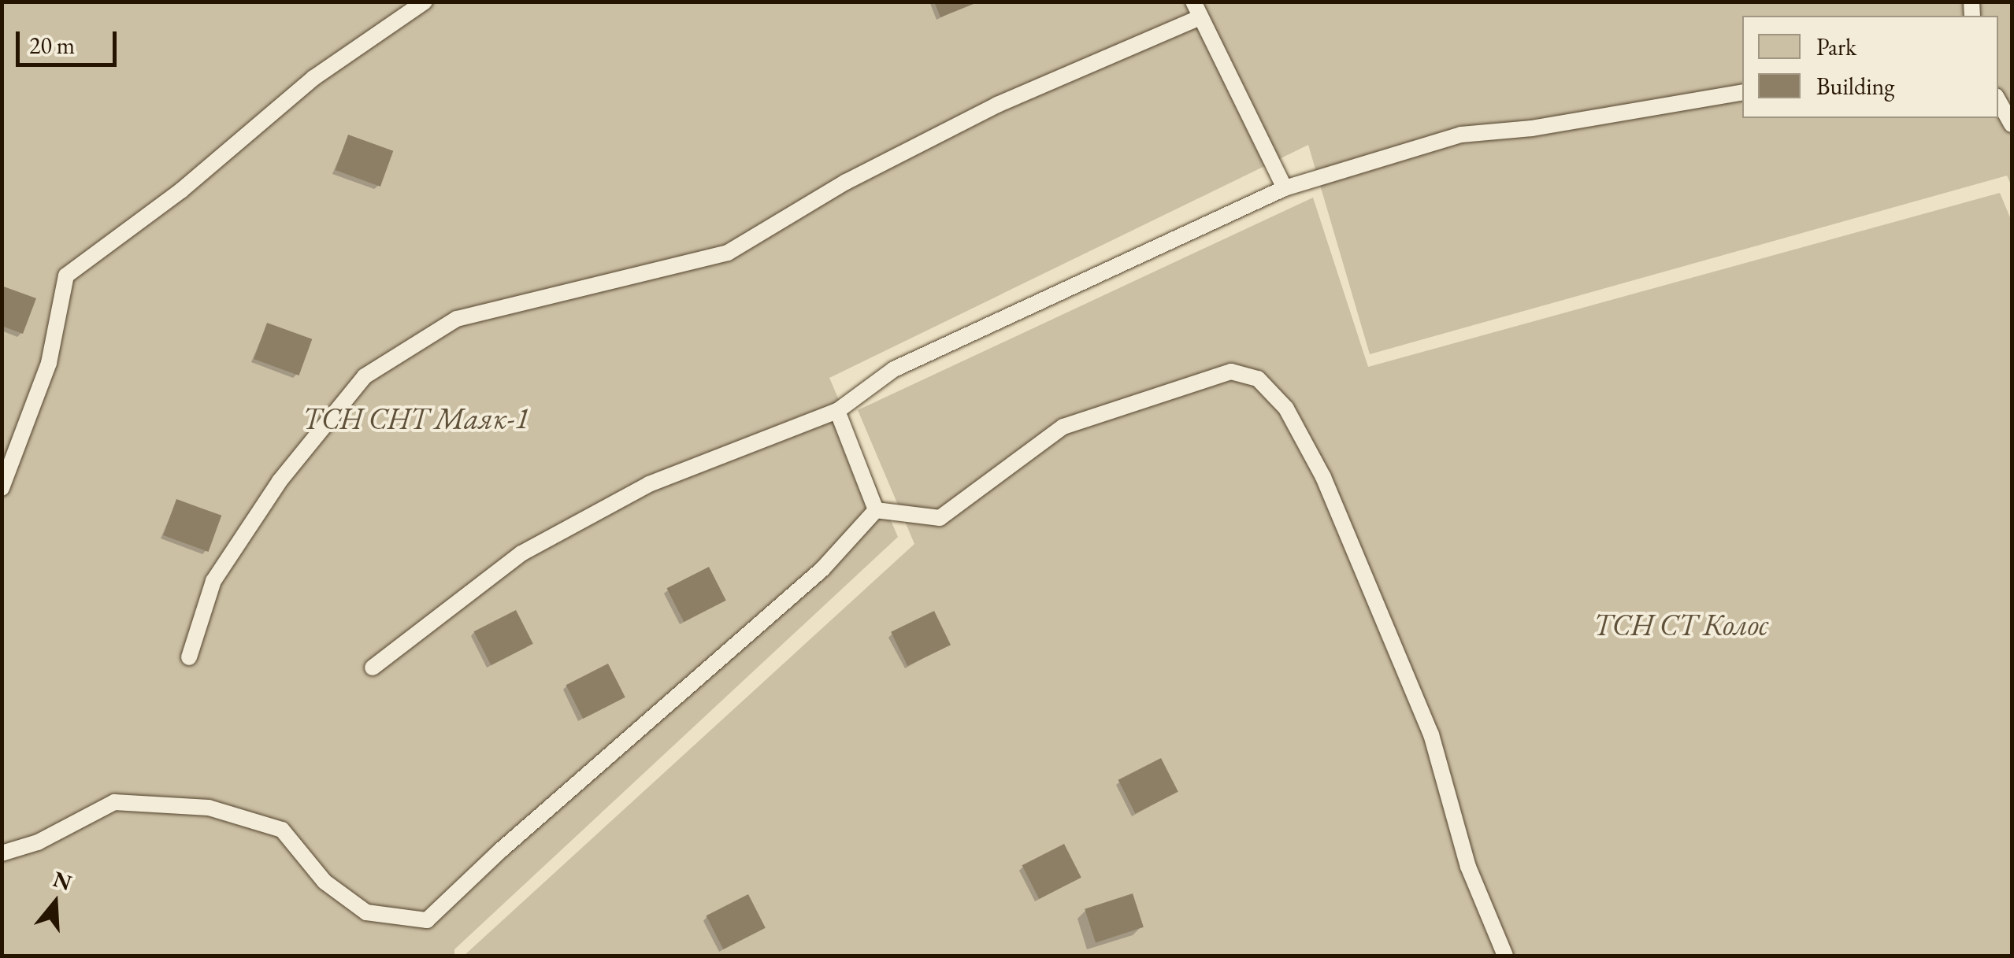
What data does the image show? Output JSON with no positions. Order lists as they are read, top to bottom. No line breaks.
{"parks":["ТСН СНТ Маяк-1","ТСН СТ Колос"],"legend":["Park","Building"],"scale_bar":"20 m","north":"top"}
